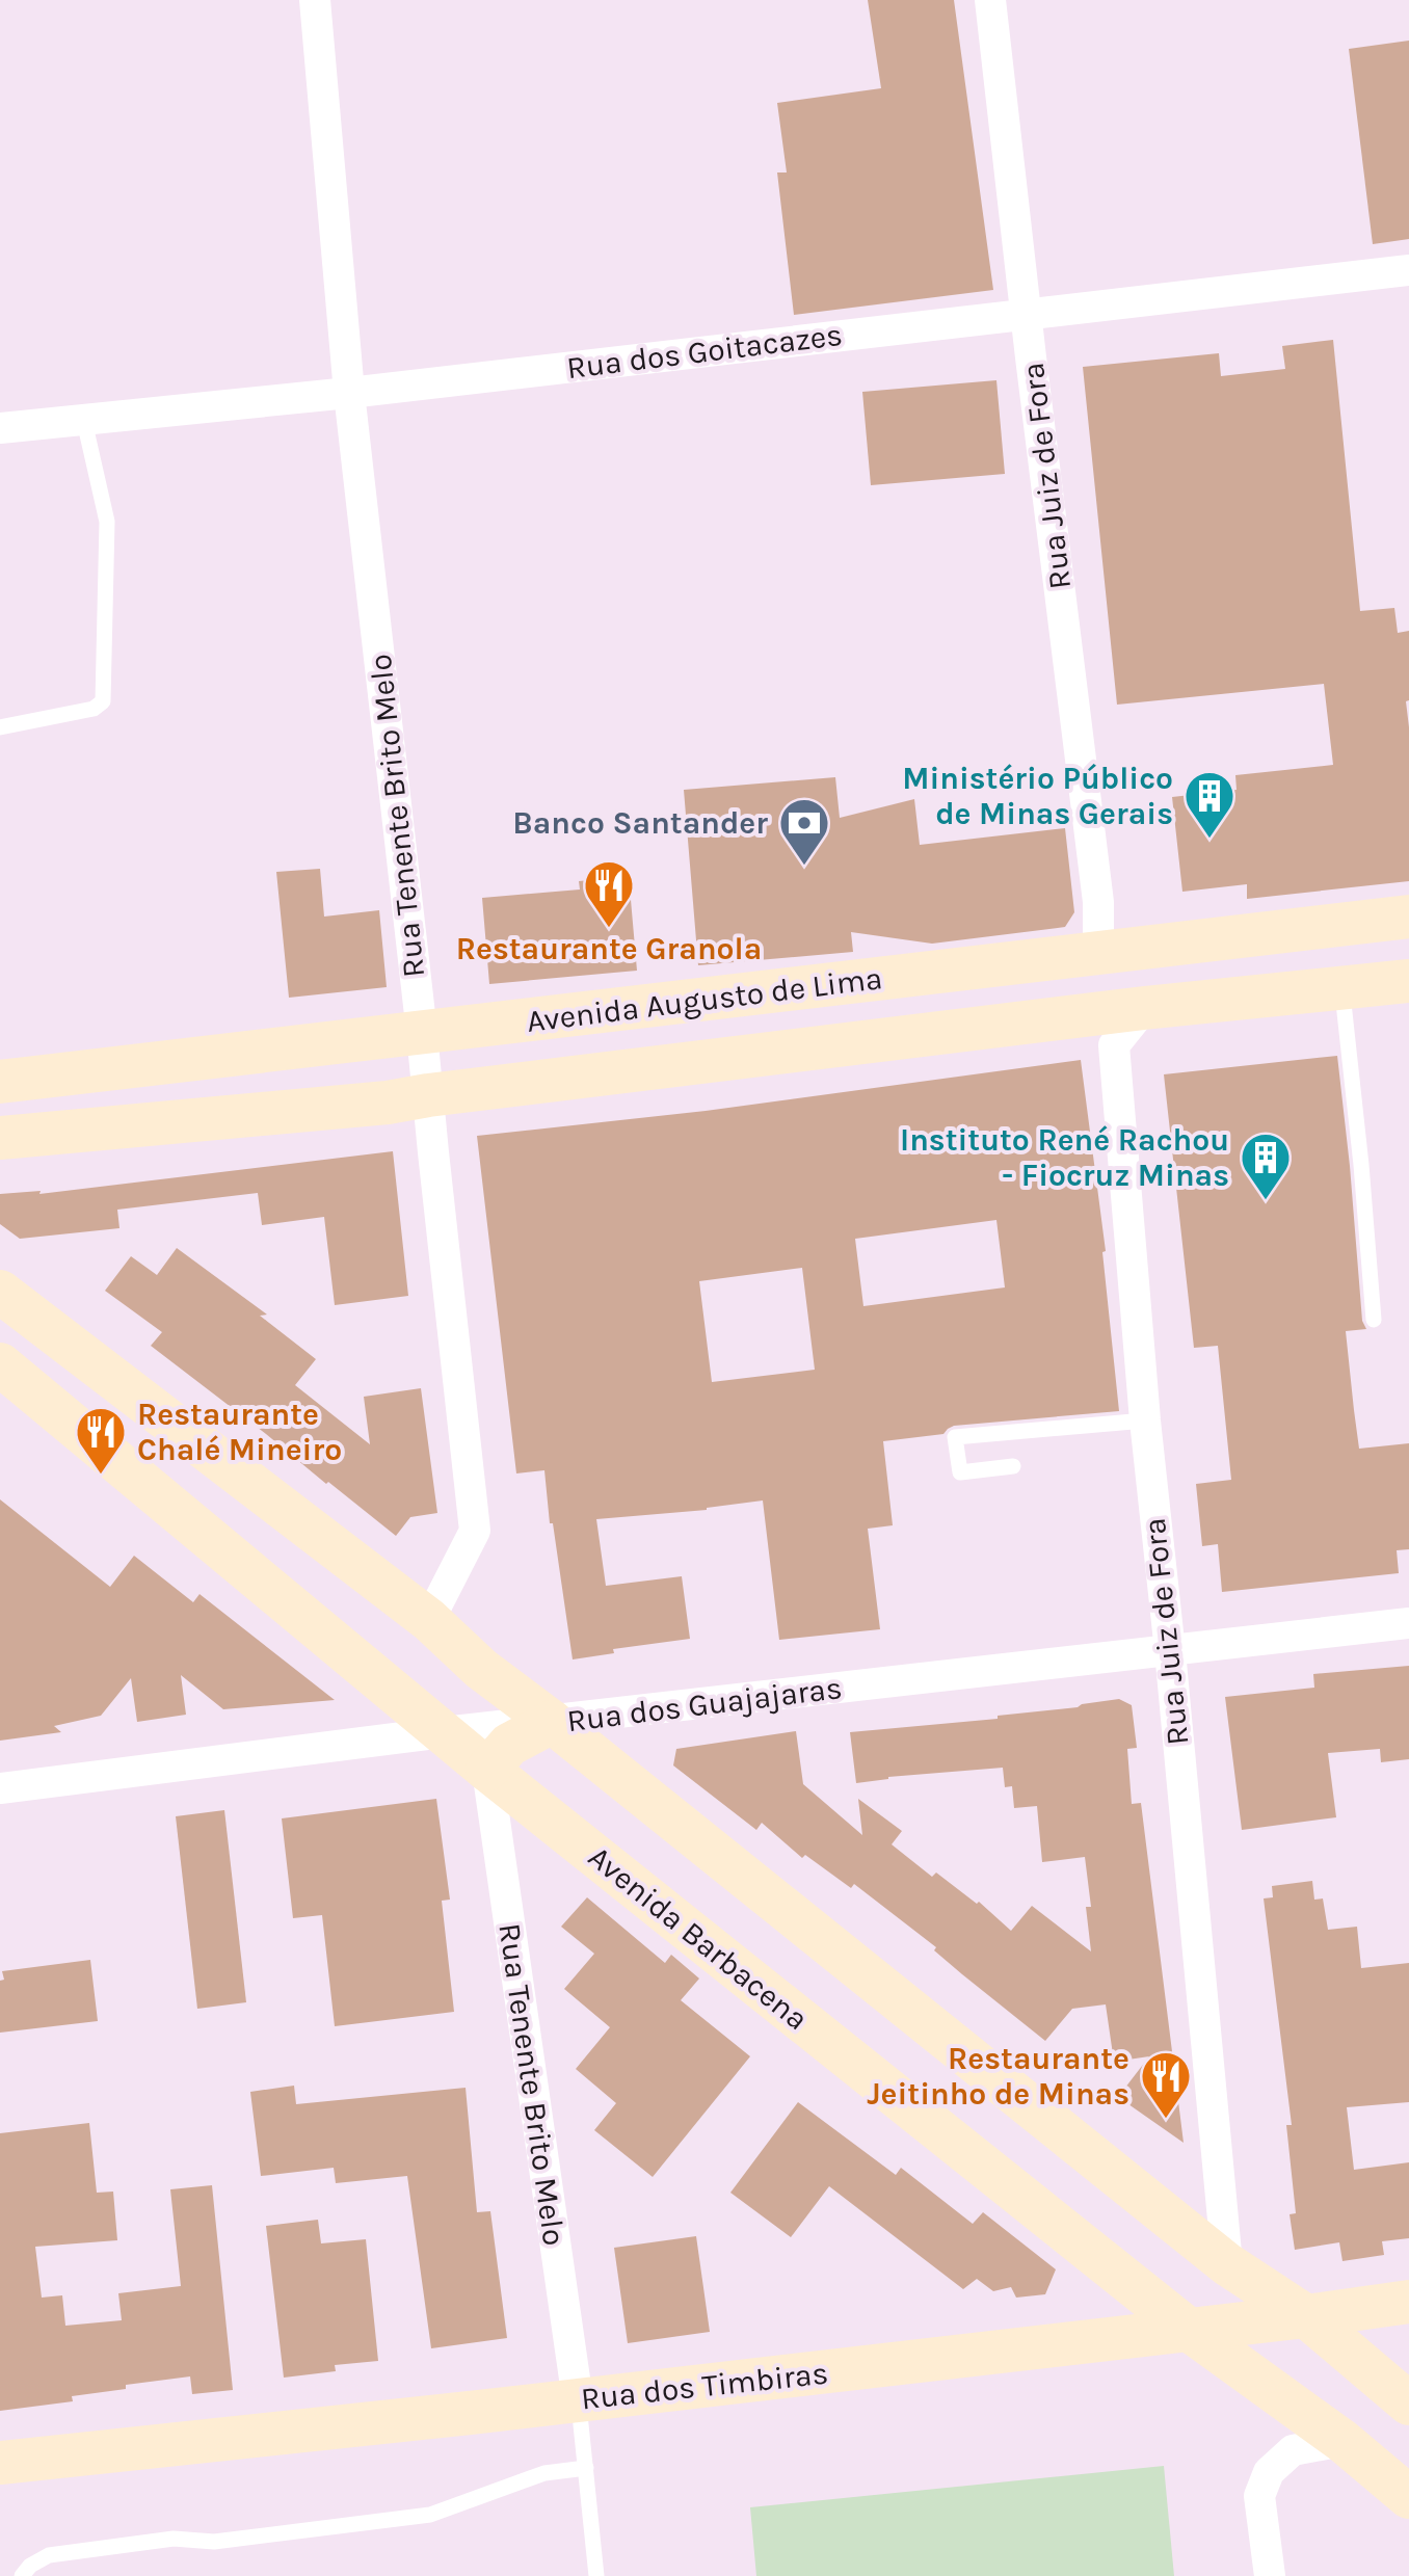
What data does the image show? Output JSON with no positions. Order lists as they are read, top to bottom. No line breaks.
{"streets":{"main road":["Avenida Augusto de Lima","Avenida Barbacena","Rua dos Timbiras"],"street":["Rua dos Goitacazes","Rua Juiz de Fora","Rua Tenente Brito Melo","Rua dos Guajajaras"]},"crossings":[["Rua dos Goitacazes","Rua Juiz de Fora"],["Rua dos Goitacazes","Rua Tenente Brito Melo"],["Rua Juiz de Fora","Avenida Augusto de Lima"],["Rua Juiz de Fora","Rua dos Guajajaras"],["Rua Tenente Brito Melo","Avenida Augusto de Lima"],["Rua Tenente Brito Melo","Avenida Barbacena"],["Rua Tenente Brito Melo","Rua dos Timbiras"],["Rua dos Guajajaras","Avenida Barbacena"],["Avenida Barbacena","Rua dos Timbiras"]],"places":{"building":["Ministério Público de Minas Gerais","Instituto René Rachou - Fiocruz Minas"],"bank":["Banco Santander"],"restaurant":["Restaurante Granola","Restaurante Chalé Mineiro","Restaurante Jeitinho de Minas"]}}
